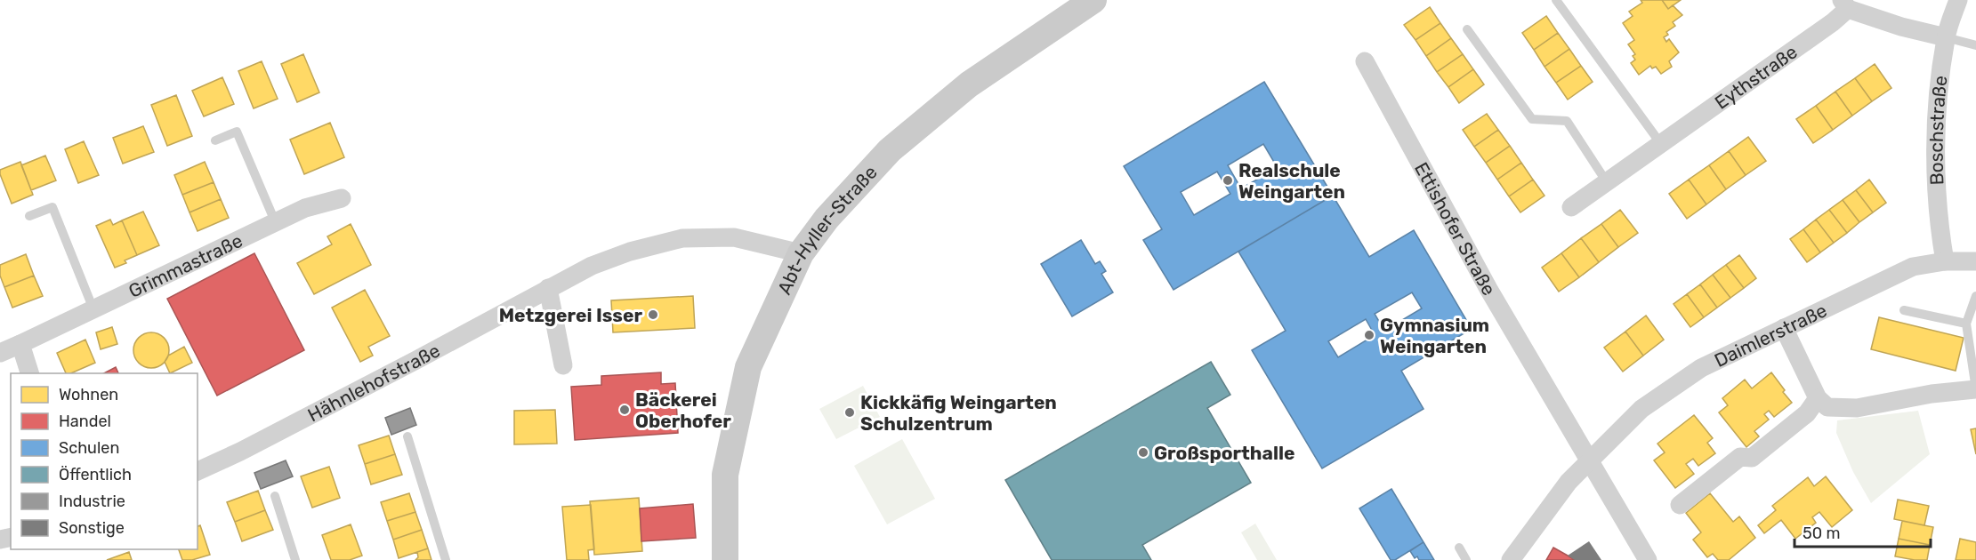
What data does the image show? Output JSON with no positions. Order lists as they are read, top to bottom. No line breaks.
{"streets":{"street":["Eythstraße","Boschstraße","Ettishofer Straße","Abt-Hyller-Straße","Grimmastraße","Daimlerstraße","Hähnlehofstraße"]},"crossings":[["Boschstraße","Daimlerstraße"],["Ettishofer Straße","Daimlerstraße"],["Abt-Hyller-Straße","Hähnlehofstraße"]],"places":["Realschule Weingarten","Metzgerei Isser","Gymnasium Weingarten","Bäckerei Oberhofer","Kickkäfig Weingarten Schulzentrum","Großsporthalle"],"legend":["Wohnen","Handel","Schulen","Öffentlich","Industrie","Sonstige"],"scale_bar":"50 m"}
